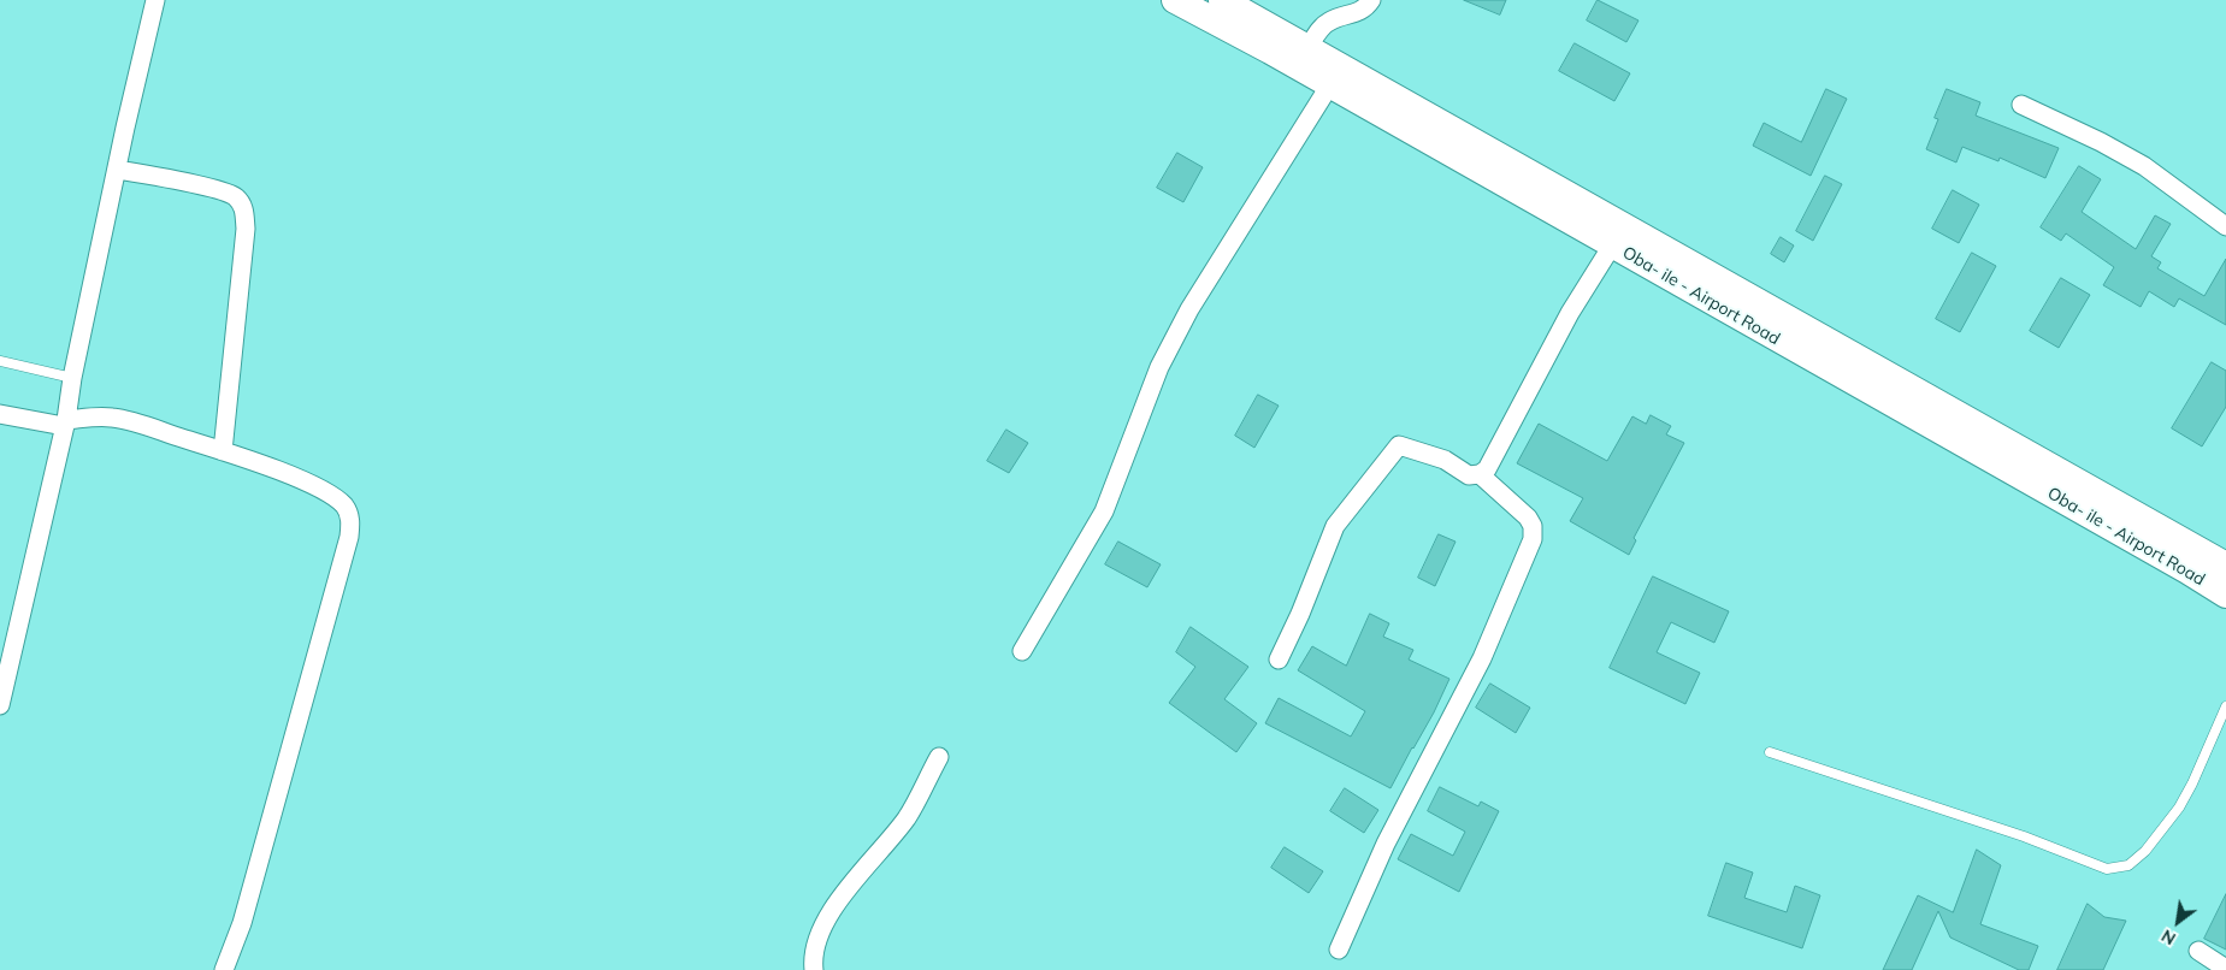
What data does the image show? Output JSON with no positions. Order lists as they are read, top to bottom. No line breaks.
{"streets":{"main road":["Oba- ile - Airport Road"]},"north":"bottom left"}
